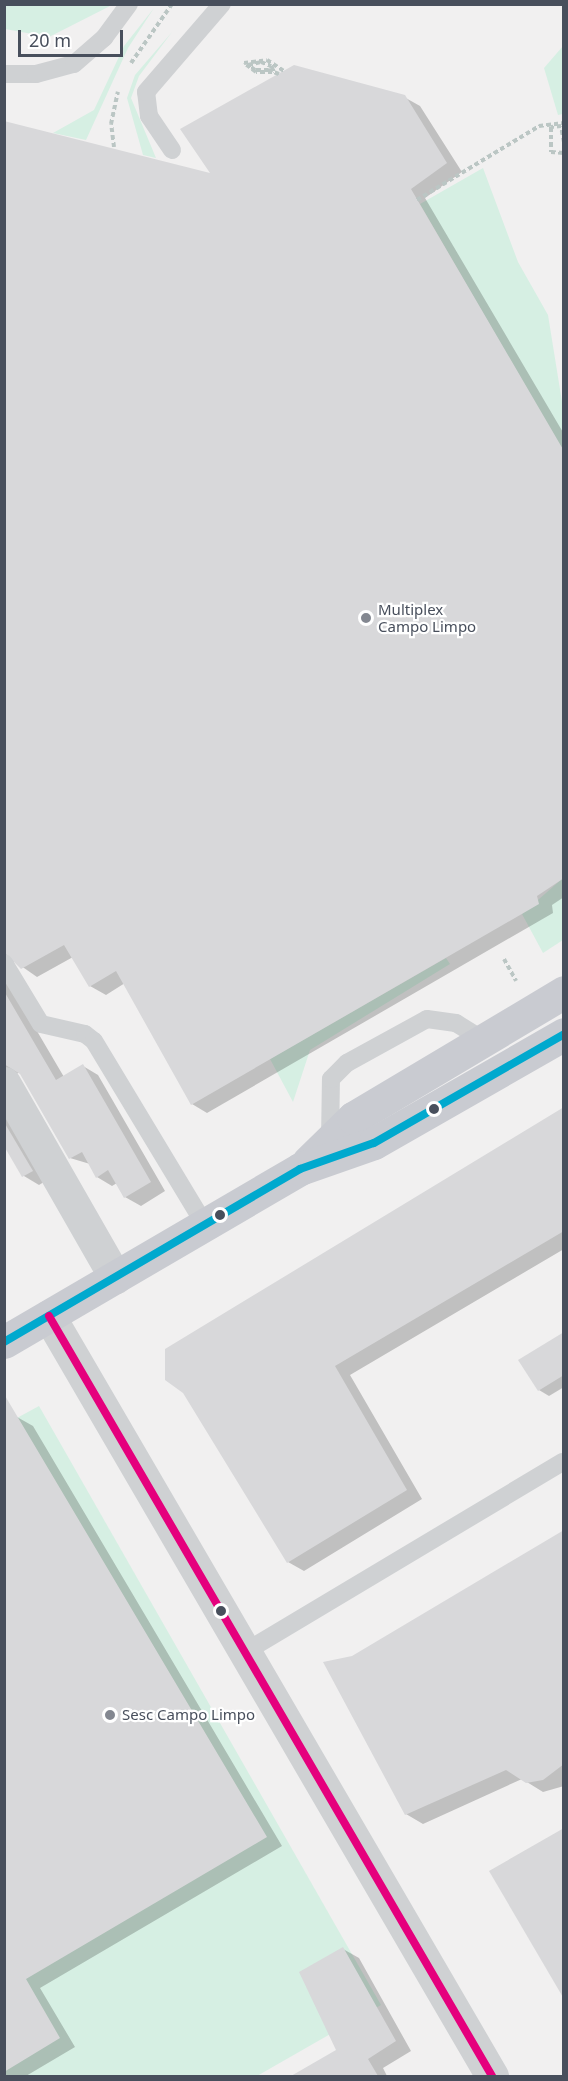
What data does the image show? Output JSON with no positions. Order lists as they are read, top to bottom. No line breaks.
{"places":["Multiplex Campo Limpo","Sesc Campo Limpo"],"scale_bar":"20 m"}
